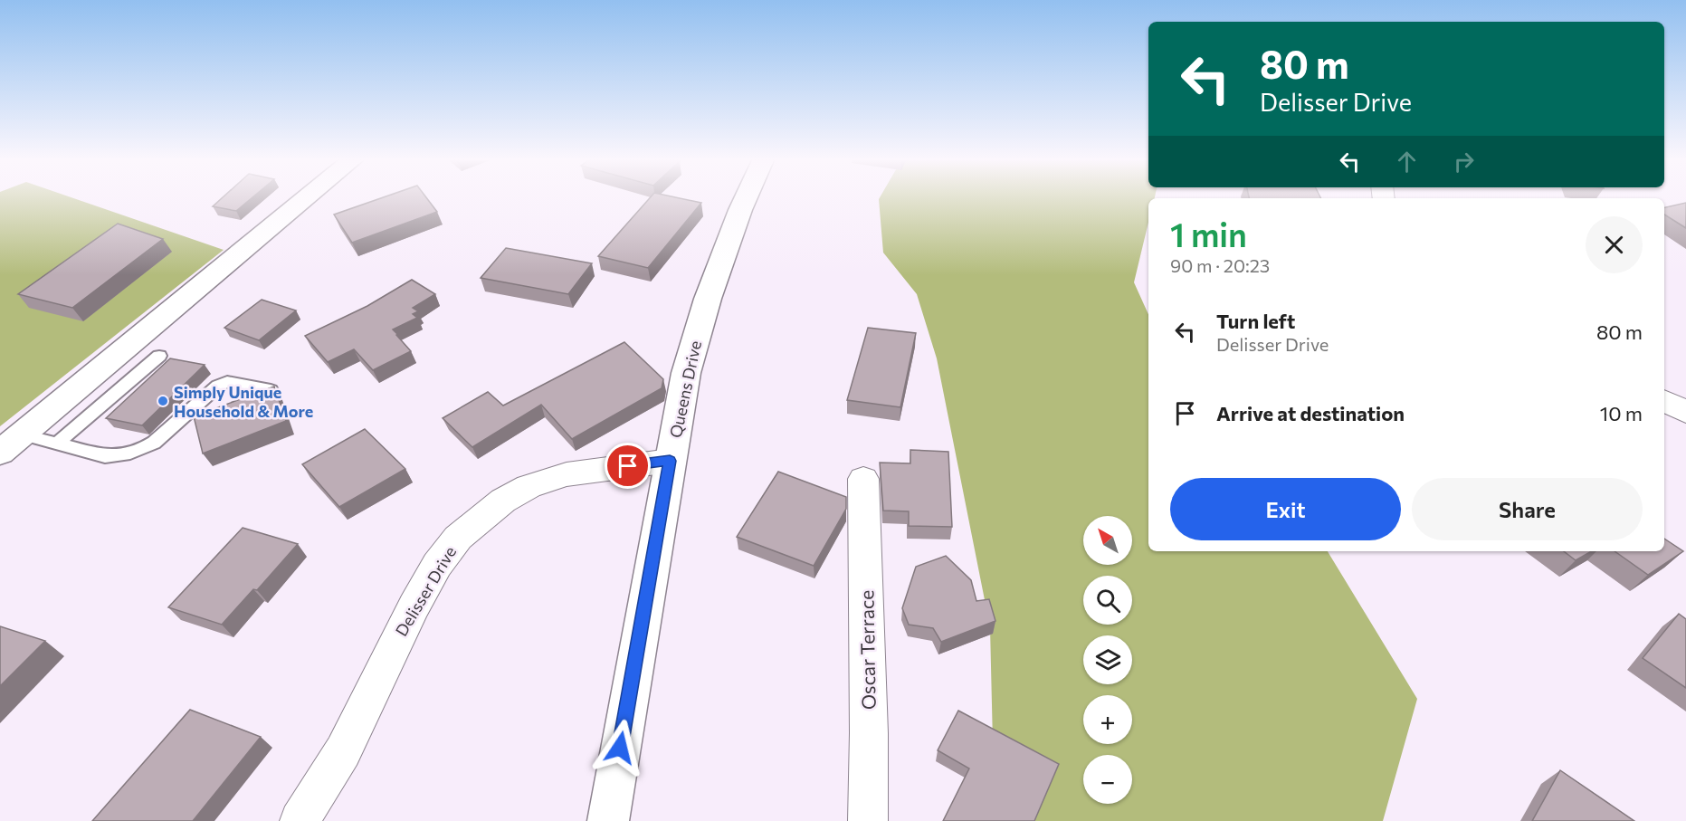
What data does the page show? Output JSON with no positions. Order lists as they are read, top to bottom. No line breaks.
{"streets":{"main road":["Queens Drive"],"street":["Delisser Drive","Oscar Terrace"]},"crossings":[["Queens Drive","Delisser Drive"]],"places":["Simply Unique Household & More"],"north":"top left","page":{"turn":["80 m","Delisser Drive"],"heading":["1 min","90 m · 20:23"],"list":[{"name":"Turn left","note":"Delisser Drive","value":"80 m"},{"name":"Arrive at destination","value":"10 m"}],"buttons":["Exit","Share"],"map_buttons":["+","−"]}}
